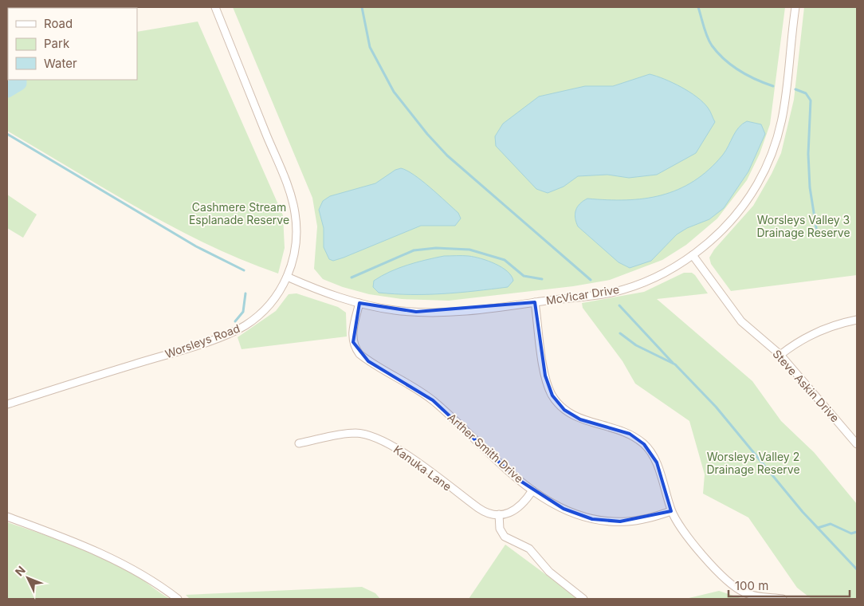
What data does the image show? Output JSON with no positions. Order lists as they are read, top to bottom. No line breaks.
{"streets":{"street":["McVicar Drive","Worsleys Road","Steve Askin Drive","Arther Smith Drive","Kanuka Lane"]},"crossings":[["McVicar Drive","Worsleys Road"],["McVicar Drive","Steve Askin Drive"],["McVicar Drive","Arther Smith Drive"]],"parks":["Cashmere Stream Esplanade Reserve","Worsleys Valley 3 Drainage Reserve","Worsleys Valley 2 Drainage Reserve"],"legend":["Road","Park","Water"],"scale_bar":"100 m","north":"top left"}
